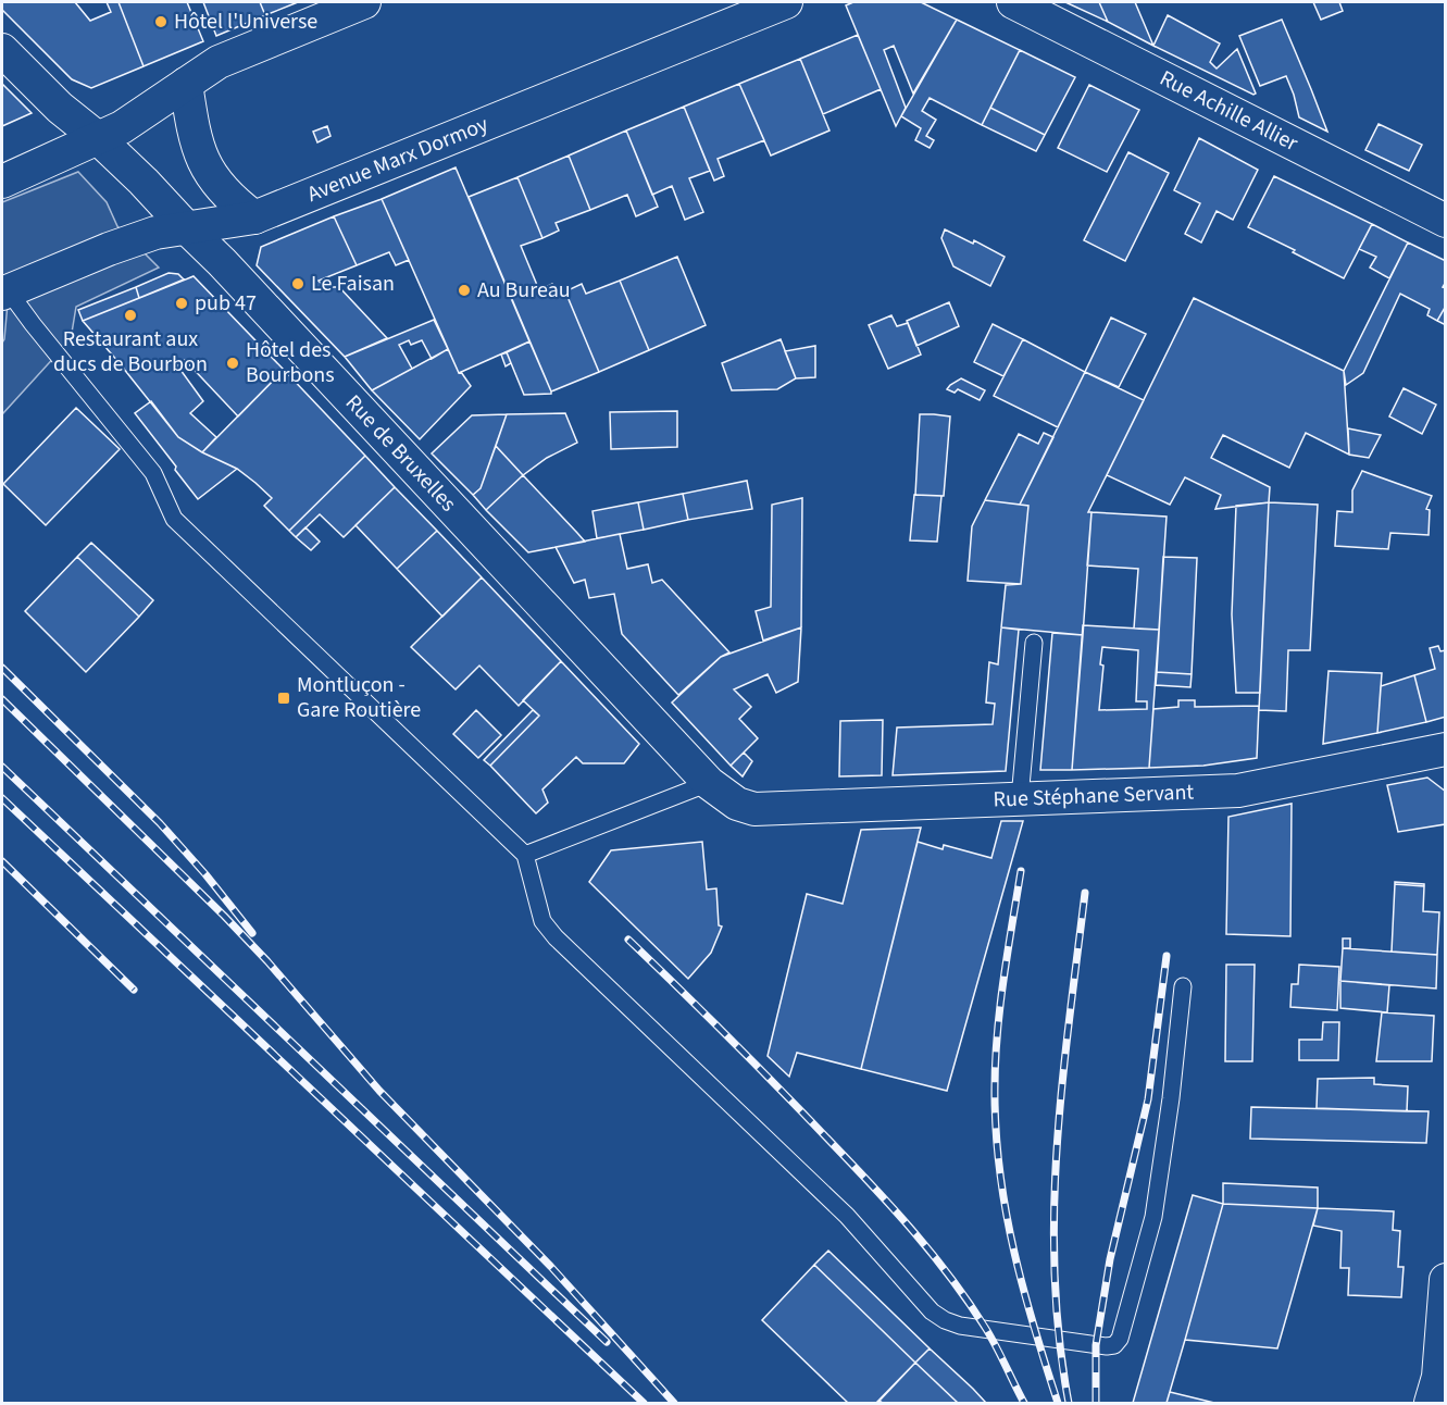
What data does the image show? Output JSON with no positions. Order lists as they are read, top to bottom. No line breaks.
{"streets":{"street":["Rue Achille Allier","Avenue Marx Dormoy","Rue de Bruxelles","Rue Stéphane Servant"]},"crossings":[["Avenue Marx Dormoy","Rue de Bruxelles"],["Rue de Bruxelles","Rue Stéphane Servant"]],"places":{"other":["Hôtel l'Universe","Le Faisan","Au Bureau","pub 47","Restaurant aux ducs de Bourbon","Hôtel des Bourbons"],"transit":["Montluçon - Gare Routière"]}}
